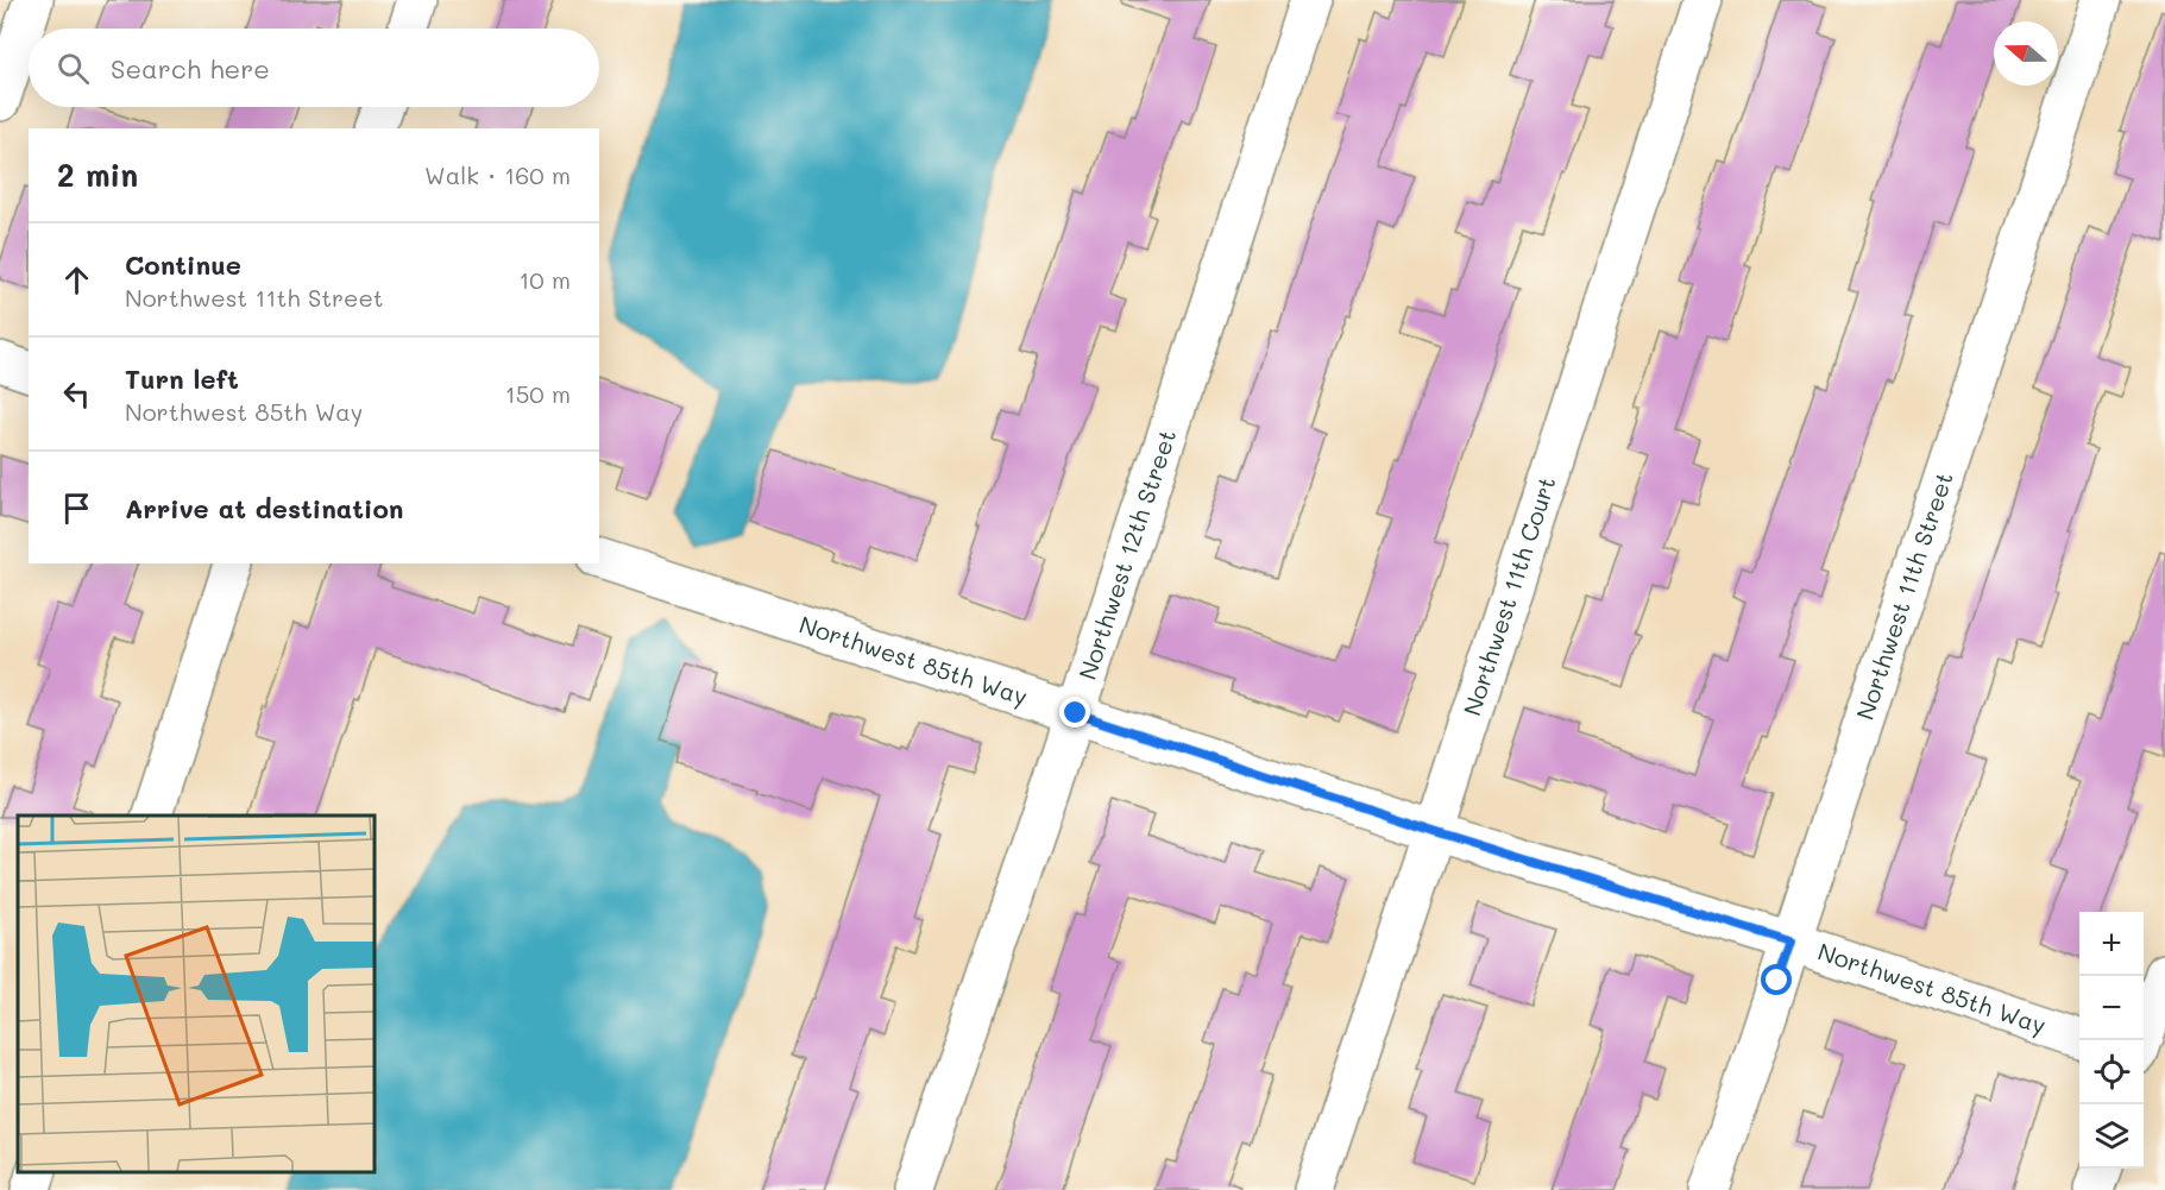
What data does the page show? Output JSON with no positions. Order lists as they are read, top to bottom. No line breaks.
{"streets":{"street":["Northwest 12th Street","Northwest 11th Street","Northwest 11th Court","Northwest 85th Way"]},"crossings":[["Northwest 12th Street","Northwest 85th Way"],["Northwest 11th Street","Northwest 85th Way"],["Northwest 11th Court","Northwest 85th Way"]],"north":"left","page":{"search":"Search here","heading":["2 min","Walk · 160 m"],"list":[["Continue","Northwest 11th Street","10 m"],["Turn left","Northwest 85th Way","150 m"],"Arrive at destination"],"map_buttons":["+","−"]}}
